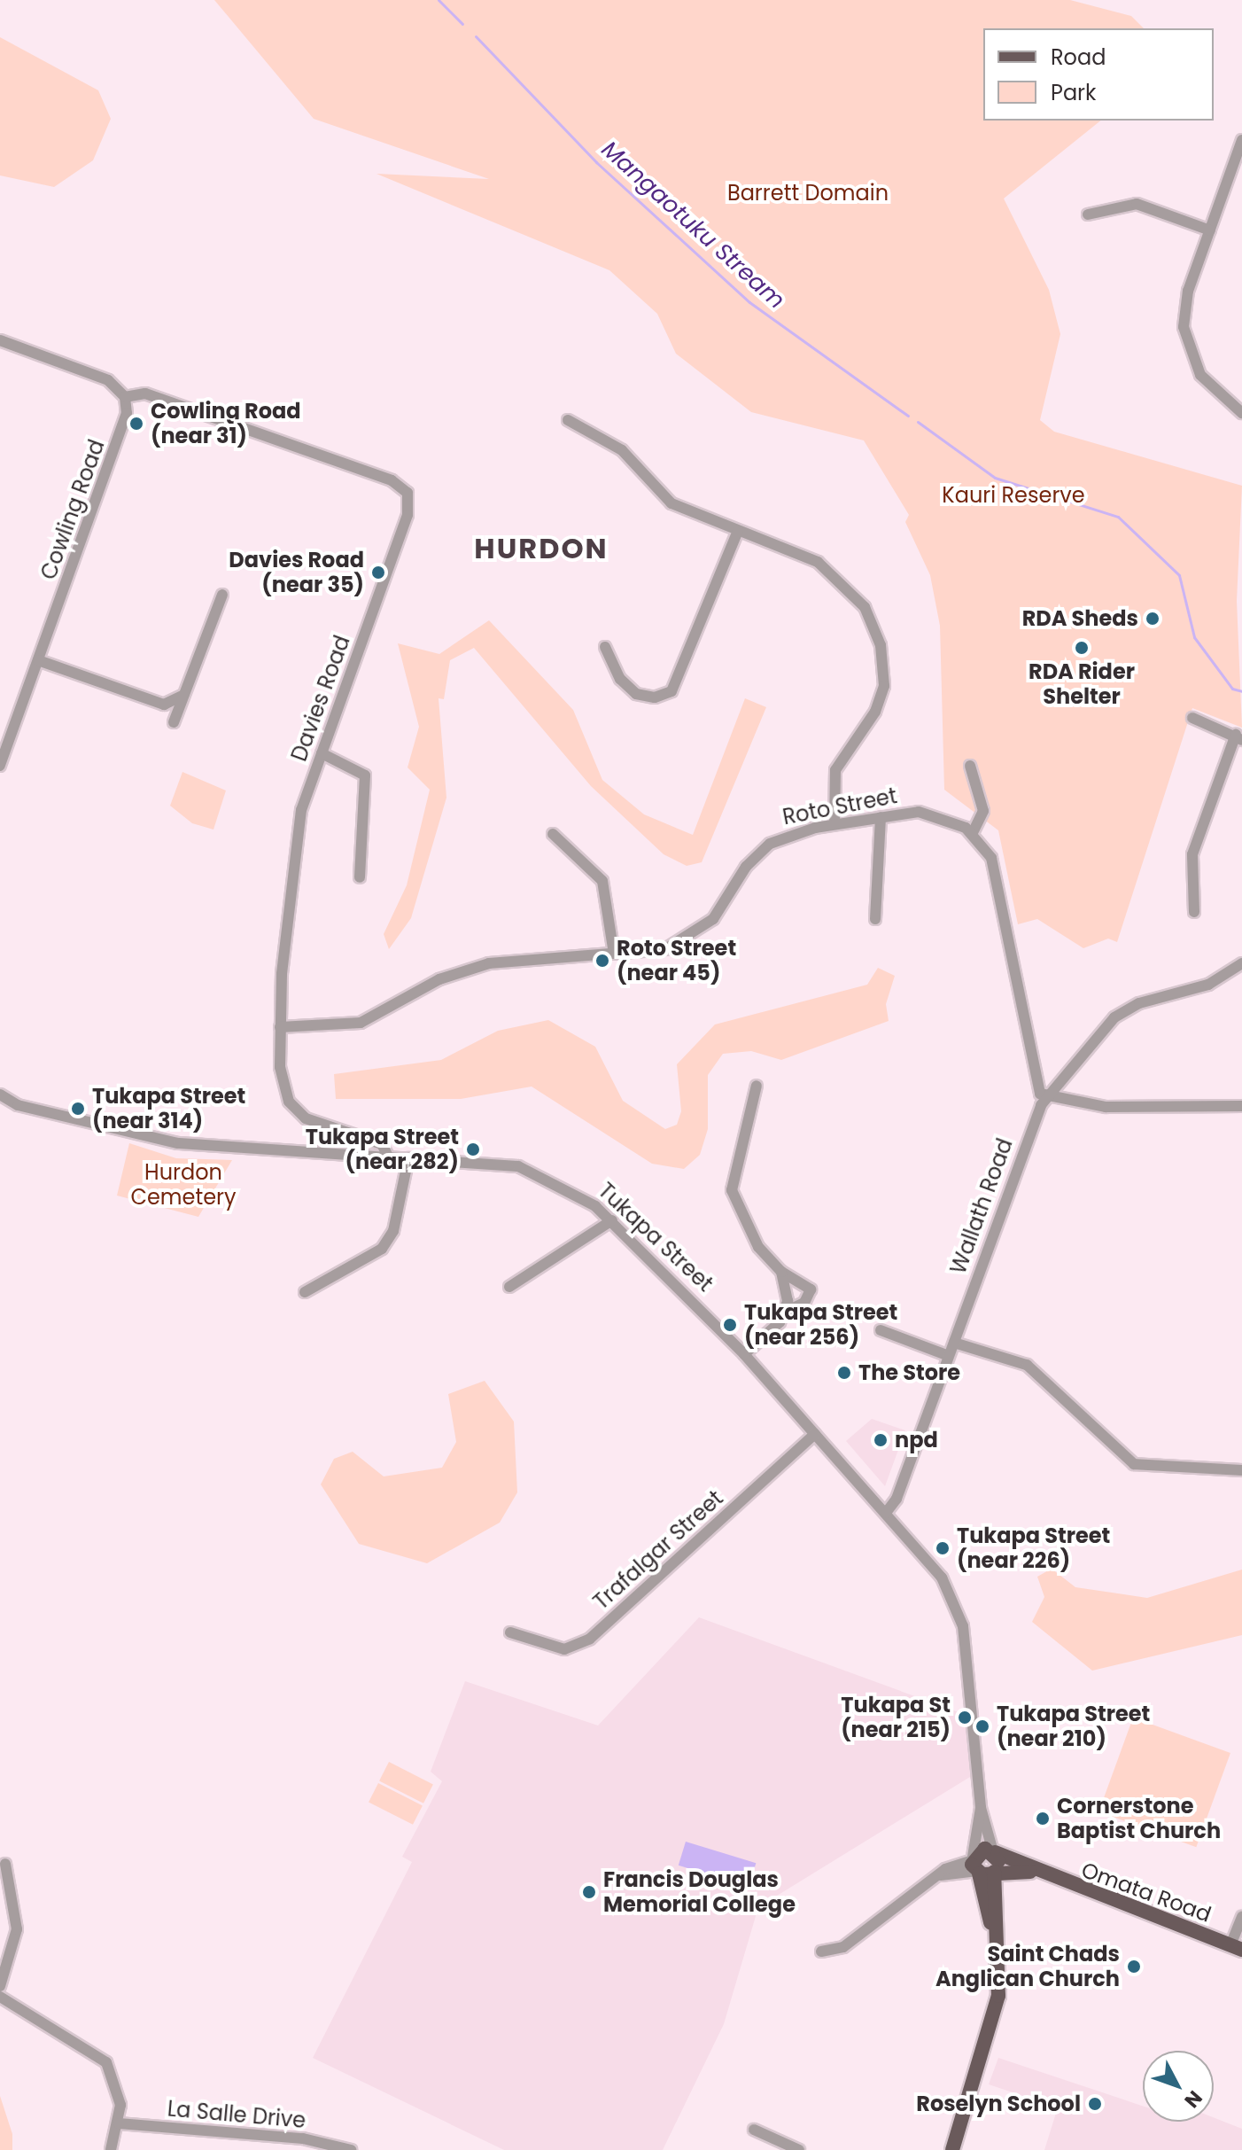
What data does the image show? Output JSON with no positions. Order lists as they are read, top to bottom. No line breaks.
{"streets":{"main road":["Tukapa Street","Omata Road"],"street":["Cowling Road","Davies Road","Roto Street","Wallath Road","Trafalgar Street","La Salle Drive"]},"crossings":[["Cowling Road","Davies Road"],["Davies Road","Roto Street"],["Davies Road","Tukapa Street"],["Wallath Road","Tukapa Street"],["Tukapa Street","Trafalgar Street"],["Tukapa Street","Omata Road"]],"districts":["HURDON"],"water":["Mangaotuku Stream"],"parks":["Barrett Domain","Kauri Reserve","Hurdon Cemetery"],"places":["Cowling Road (near 31)","Davies Road (near 35)","RDA Sheds","RDA Rider Shelter","Roto Street (near 45)","Tukapa Street (near 314)","Tukapa Street (near 282)","Tukapa Street (near 256)","The Store","npd","Tukapa Street (near 226)","Tukapa St (near 215)","Tukapa Street (near 210)","Cornerstone Baptist Church","Francis Douglas Memorial College","Saint Chads Anglican Church","Roselyn School"],"legend":["Road","Park"],"north":"bottom right"}
